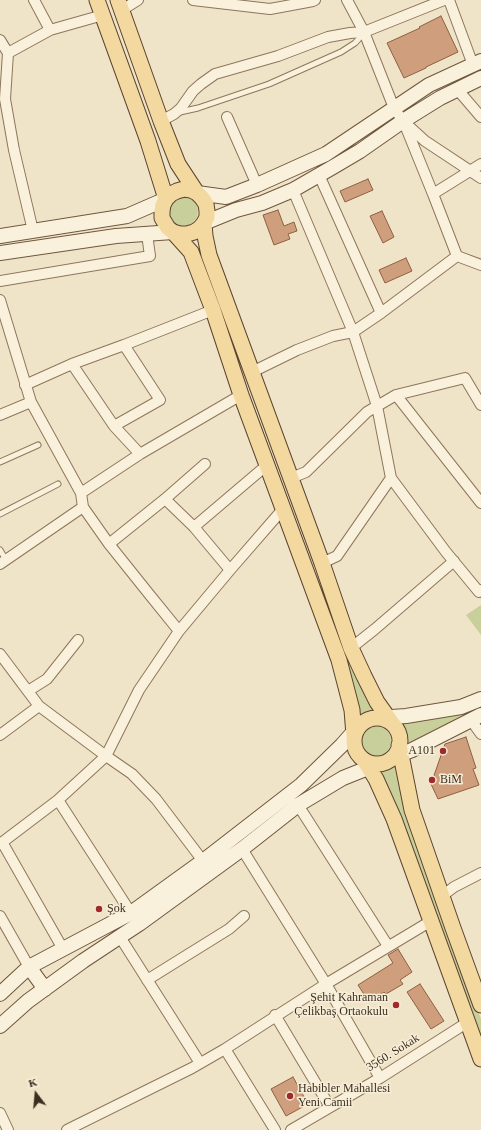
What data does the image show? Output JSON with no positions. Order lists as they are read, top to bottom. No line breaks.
{"streets":{"street":["3560. Sokak"]},"places":["A101","BiM","Şok","Şehit Kahraman Çelikbaş Ortaokulu","Habibler Mahallesi Yeni Camii"],"north":"top"}
